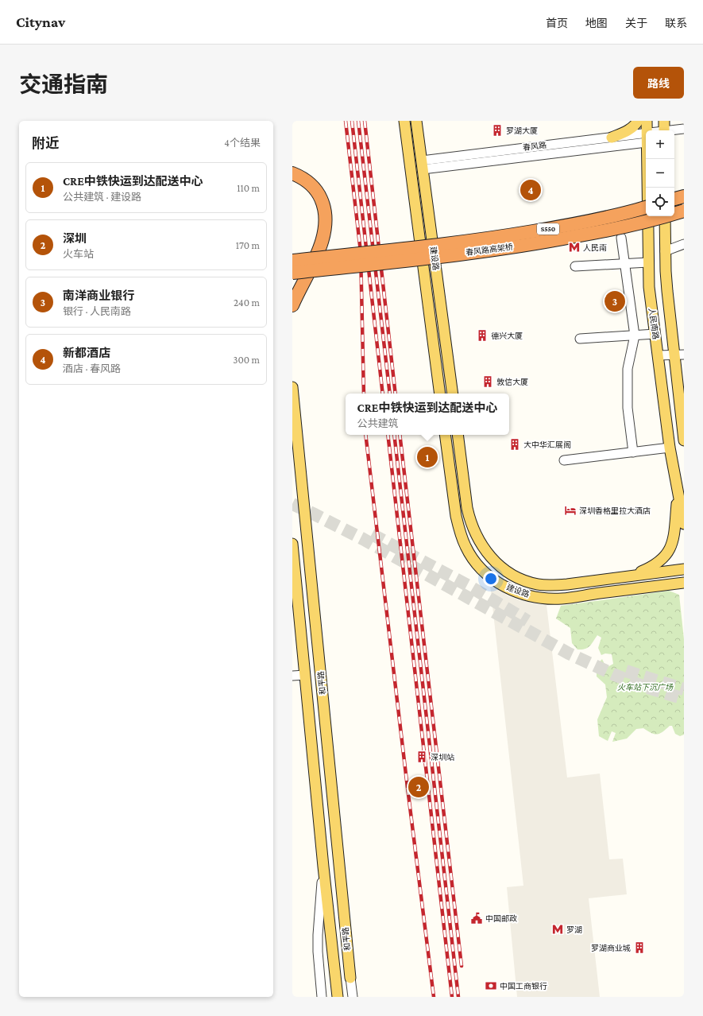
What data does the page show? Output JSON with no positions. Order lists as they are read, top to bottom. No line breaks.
{"streets":{"highway":["S550","春风路高架桥"],"main road":["建设路","人民南路","和平路"],"street":["春风路"]},"crossings":[["春风路","建设路"]],"parks":["火车站下沉广场"],"places":{"building":["罗湖大厦","德兴大厦","敦信大厦","大中华汇展阁","深圳站","罗湖商业城"],"metro station":["人民南","罗湖"],"hotel":["深圳香格里拉大酒店"],"public building":["中国邮政"],"bank":["中国工商银行"]},"page":{"header":"Citynav","nav":["首页","地图","关于","联系"],"title":"交通指南","buttons":"路线","heading":["附近","4个结果"],"map_buttons":["+","−"],"list":[{"mark":"1","name":"CRE中铁快运到达配送中心","note":"公共建筑 · 建设路","value":"110 m"},{"mark":"2","name":"深圳","note":"火车站","value":"170 m"},{"mark":"3","name":"南洋商业银行","note":"银行 · 人民南路","value":"240 m"},{"mark":"4","name":"新都酒店","note":"酒店 · 春风路","value":"300 m"}],"pins":["4","3","1","2"],"popup":["CRE中铁快运到达配送中心","公共建筑"]}}
